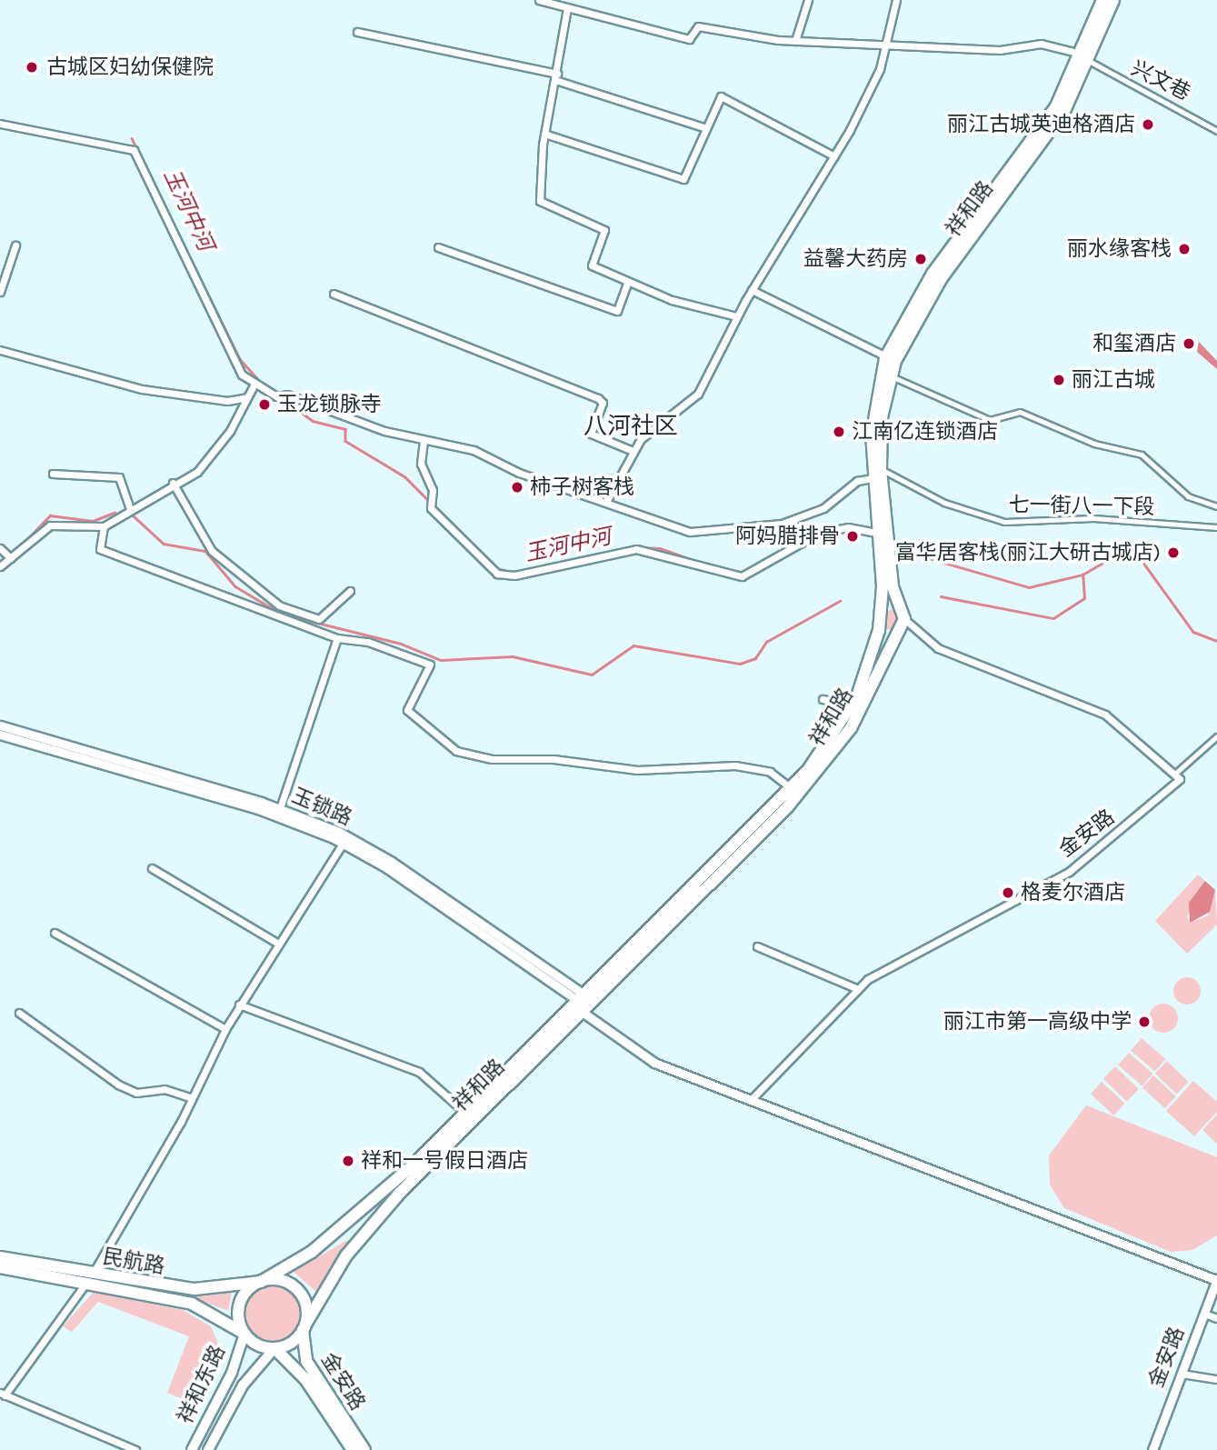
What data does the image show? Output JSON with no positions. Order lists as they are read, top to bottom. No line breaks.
{"streets":{"highway":["祥和路","金安路","民航路"],"main road":["祥和东路"],"street":["兴文巷","七一街八一下段","玉锁路"]},"crossings":[["兴文巷","祥和路"],["祥和路","七一街八一下段"],["祥和路","玉锁路"],["祥和路","金安路"],["祥和路","民航路"],["祥和路","祥和东路"],["玉锁路","金安路"],["金安路","民航路"],["金安路","祥和东路"],["民航路","祥和东路"]],"districts":["八河社区"],"water":["玉河中河"],"places":["古城区妇幼保健院","丽江古城英迪格酒店","丽水缘客栈","益馨大药房","和玺酒店","丽江古城","玉龙锁脉寺","江南亿连锁酒店","柿子树客栈","阿妈腊排骨","富华居客栈(丽江大研古城店)","格麦尔酒店","丽江市第一高级中学","祥和一号假日酒店"]}
